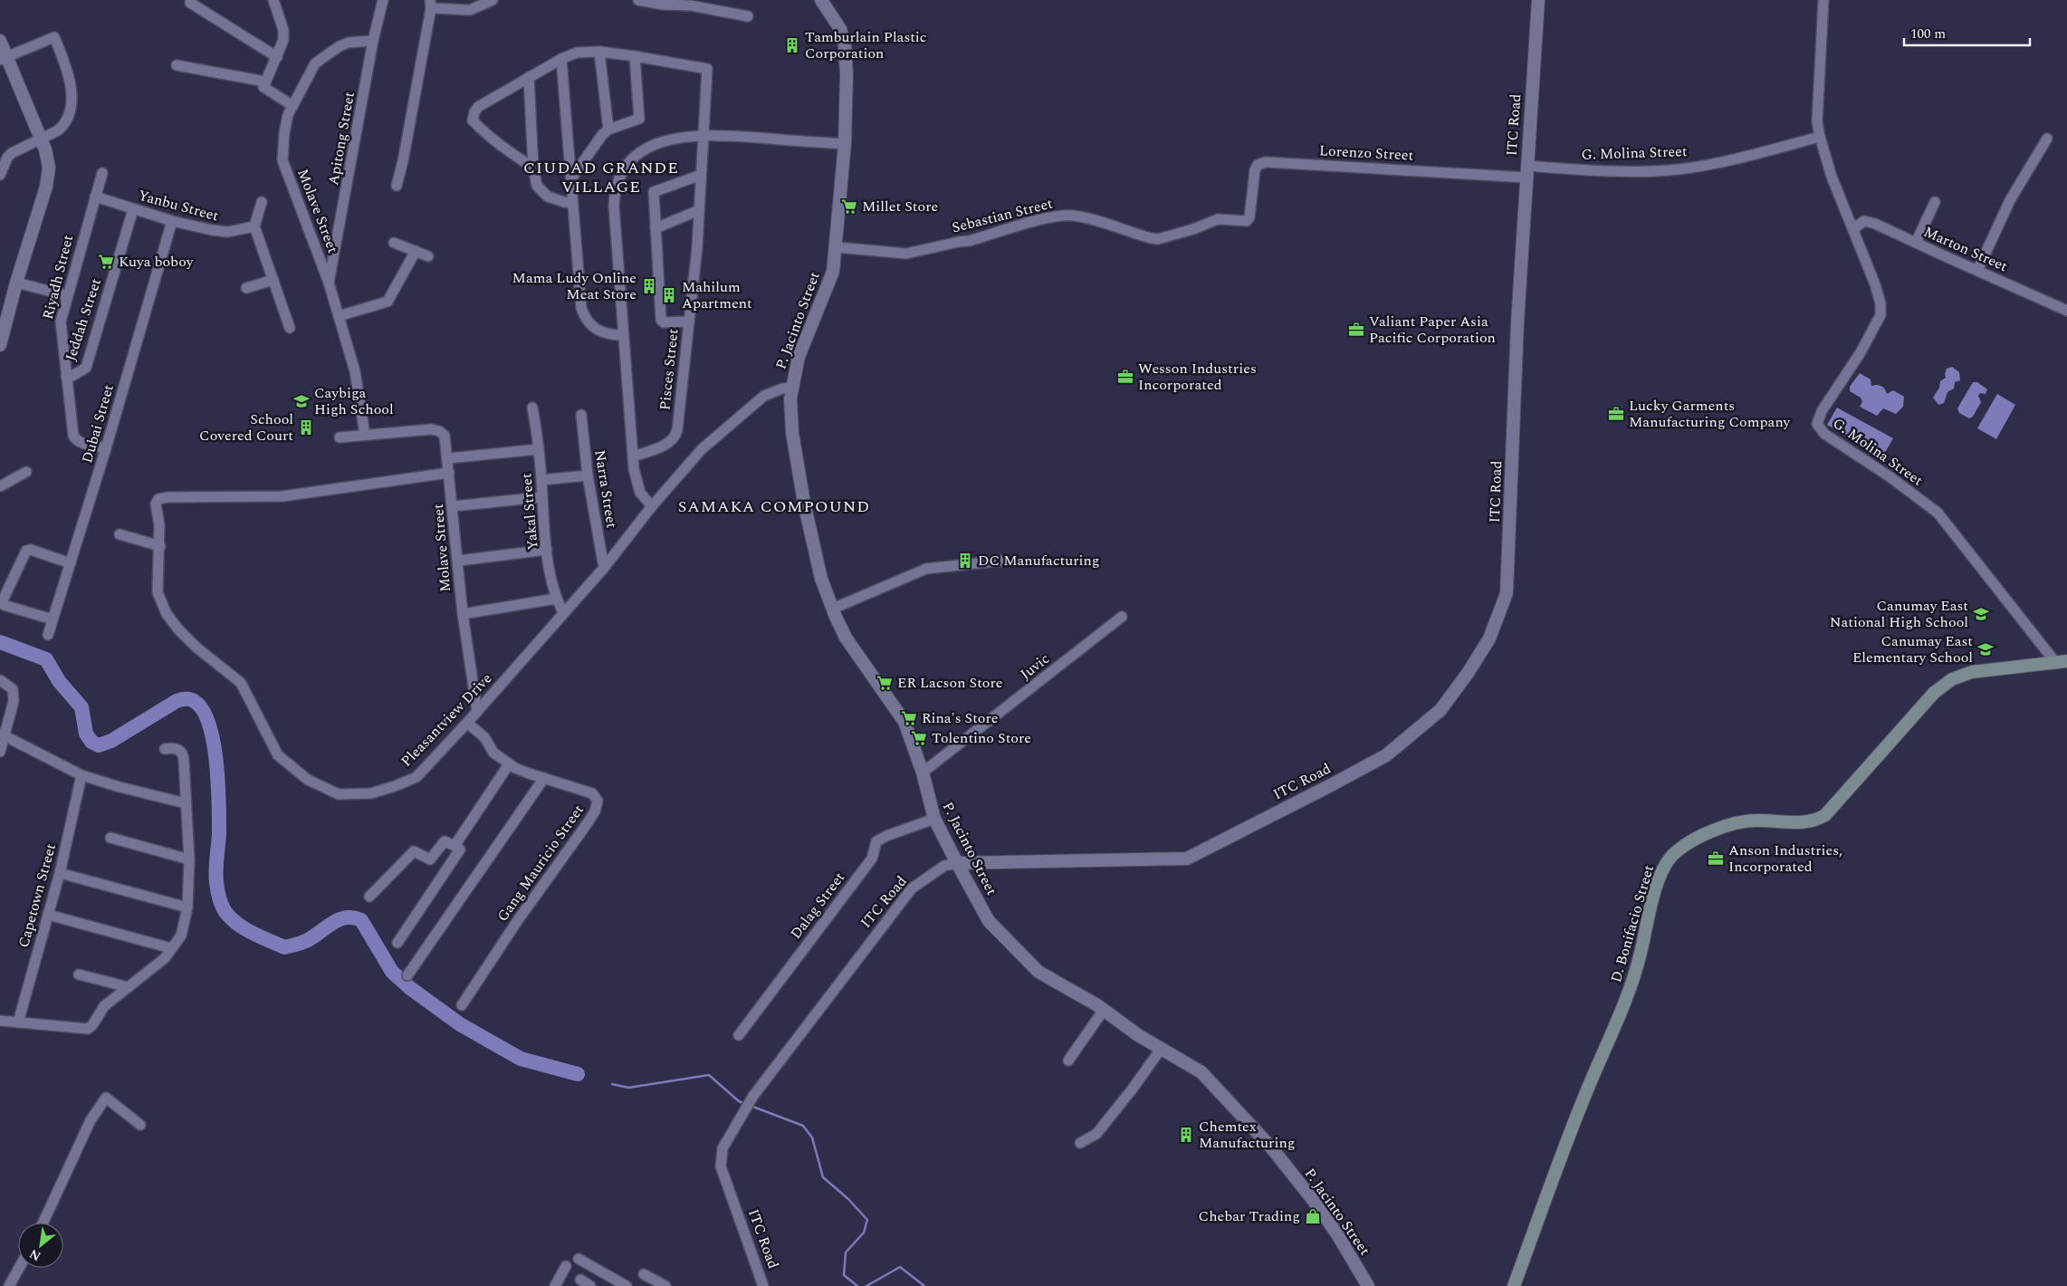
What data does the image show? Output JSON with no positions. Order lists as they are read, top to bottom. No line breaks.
{"streets":{"main road":["D. Bonifacio Street"],"street":["ITC Road","Apitong Street","Lorenzo Street","G. Molina Street","Yanbu Street","Molave Street","Sebastian Street","Marton Street","Riyadh Street","Jeddah Street","P. Jacinto Street","Pisces Street","Dubai Street","Narra Street","Yakal Street","Juvic","Pleasantview Drive","Gang Mauricio Street","Capetown Street","Dalag Street"]},"crossings":[["ITC Road","Lorenzo Street"],["ITC Road","G. Molina Street"],["ITC Road","P. Jacinto Street"],["Apitong Street","Molave Street"],["Lorenzo Street","G. Molina Street"],["Lorenzo Street","Sebastian Street"],["G. Molina Street","Marton Street"],["G. Molina Street","D. Bonifacio Street"],["Yanbu Street","Riyadh Street"],["Yanbu Street","Jeddah Street"],["Yanbu Street","Dubai Street"],["Molave Street","Pleasantview Drive"],["Sebastian Street","P. Jacinto Street"],["Riyadh Street","Jeddah Street"],["Riyadh Street","Dubai Street"],["P. Jacinto Street","Juvic"],["P. Jacinto Street","Pleasantview Drive"],["P. Jacinto Street","Dalag Street"],["Narra Street","Pleasantview Drive"],["Yakal Street","Pleasantview Drive"],["Pleasantview Drive","Gang Mauricio Street"]],"districts":["CIUDAD GRANDE VILLAGE","SAMAKA COMPOUND"],"places":{"building":["Tamburlain Plastic Corporation","Mama Ludy Online Meat Store","Mahilum Apartment","School Covered Court","DC Manufacturing","Chemtex Manufacturing"],"supermarket":["Millet Store","Kuya boboy","ER Lacson Store","Rina's Store","Tolentino Store"],"office":["Valiant Paper Asia Pacific Corporation","Wesson Industries Incorporated","Lucky Garments Manufacturing Company","Anson Industries, Incorporated"],"school or university":["Caybiga High School","Canumay East National High School","Canumay East Elementary School"],"shop":["Chebar Trading"]},"scale_bar":"100 m","north":"bottom left"}
